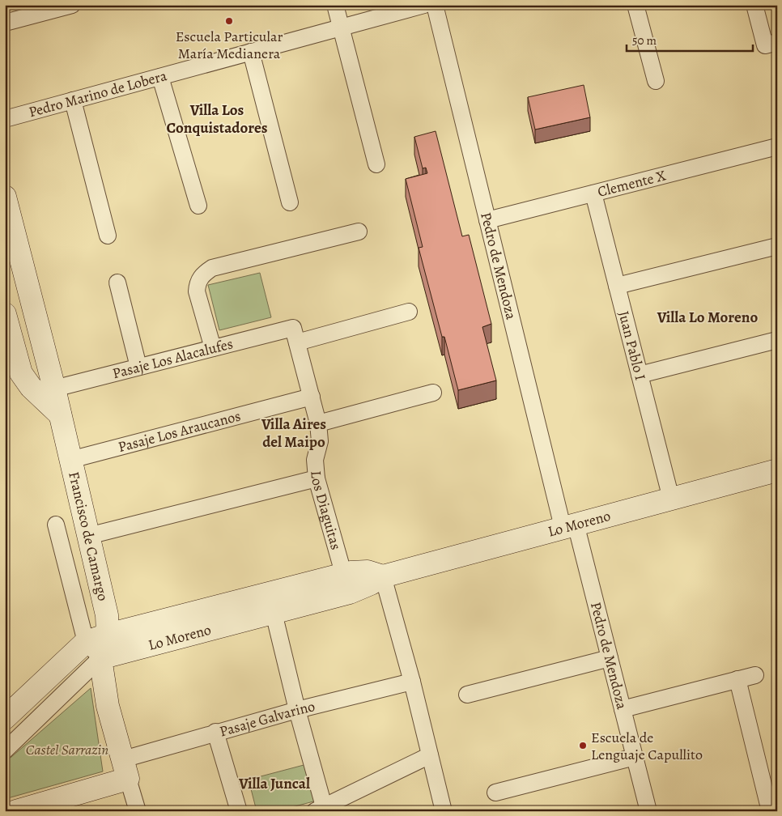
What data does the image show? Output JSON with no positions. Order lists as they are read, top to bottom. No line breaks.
{"streets":{"street":["Pedro Marino de Lobera","Clemente X","Pedro de Mendoza","Juan Pablo I","Pasaje Los Alacalufes","Pasaje Los Araucanos","Los Diaguitas","Lo Moreno","Francisco de Camargo","Pasaje Galvarino"]},"crossings":[["Clemente X","Pedro de Mendoza"],["Clemente X","Juan Pablo I"],["Pedro de Mendoza","Lo Moreno"],["Juan Pablo I","Lo Moreno"],["Pasaje Los Alacalufes","Los Diaguitas"],["Pasaje Los Alacalufes","Francisco de Camargo"],["Pasaje Los Araucanos","Los Diaguitas"],["Pasaje Los Araucanos","Francisco de Camargo"],["Los Diaguitas","Lo Moreno"],["Lo Moreno","Francisco de Camargo"],["Francisco de Camargo","Pasaje Galvarino"]],"districts":["Villa Los Conquistadores","Villa Lo Moreno","Villa Aires del Maipo","Villa Juncal"],"parks":["Castel Sarrazin"],"places":["Escuela Particular María Medianera","Escuela de Lenguaje Capullito"],"scale_bar":"50 m"}
